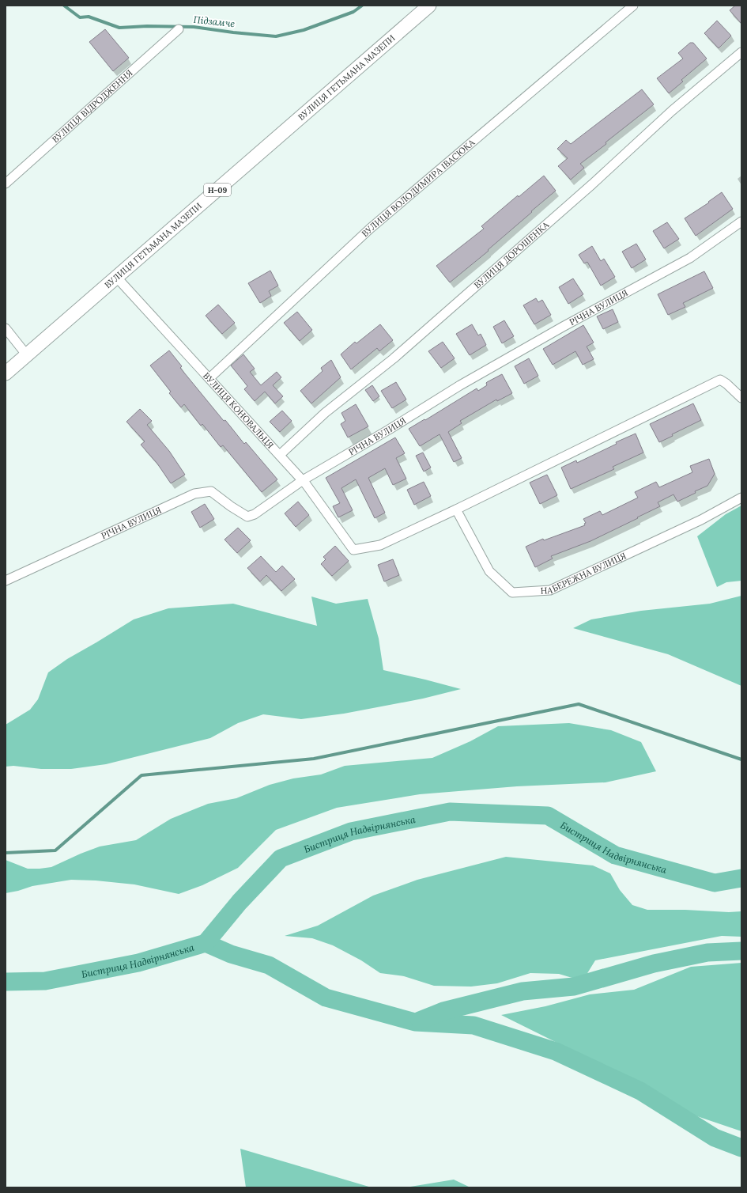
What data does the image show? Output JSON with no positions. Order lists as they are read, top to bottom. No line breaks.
{"streets":{"main road":["ВУЛИЦЯ ГЕТЬМАНА МАЗЕПИ","Н-09"],"street":["ВУЛИЦЯ ВІДРОДЖЕННЯ","ВУЛИЦЯ ВОЛОДИМИРА ІВАСЮКА","ВУЛИЦЯ ДОРОШЕНКА","РІЧНА ВУЛИЦЯ","ВУЛИЦЯ КОНОВАЛЬЦЯ","НАБЕРЕЖНА ВУЛИЦЯ"]},"crossings":[["ВУЛИЦЯ ГЕТЬМАНА МАЗЕПИ","ВУЛИЦЯ КОНОВАЛЬЦЯ"],["ВУЛИЦЯ ВОЛОДИМИРА ІВАСЮКА","ВУЛИЦЯ КОНОВАЛЬЦЯ"],["ВУЛИЦЯ ДОРОШЕНКА","ВУЛИЦЯ КОНОВАЛЬЦЯ"],["РІЧНА ВУЛИЦЯ","ВУЛИЦЯ КОНОВАЛЬЦЯ"],["ВУЛИЦЯ КОНОВАЛЬЦЯ","НАБЕРЕЖНА ВУЛИЦЯ"]],"water":["Підзамче","Бистриця Надвірнянська"]}
